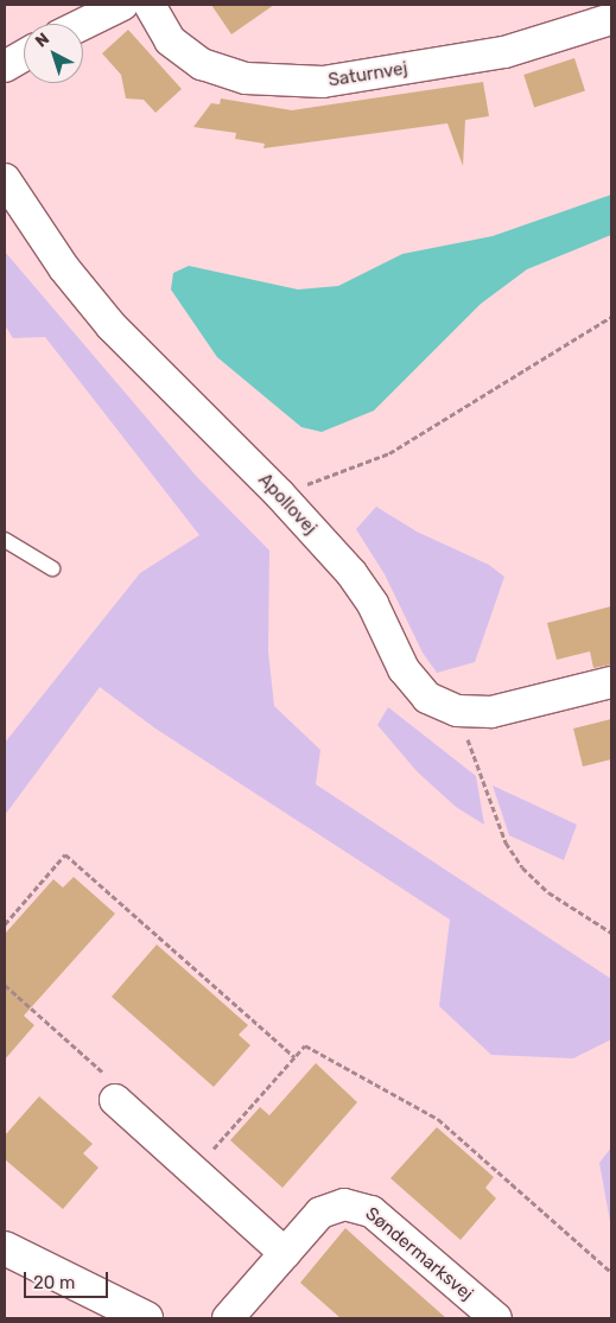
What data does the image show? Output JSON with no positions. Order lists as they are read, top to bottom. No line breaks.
{"streets":{"street":["Saturnvej","Apollovej","Søndermarksvej"]},"scale_bar":"20 m","north":"top left"}
